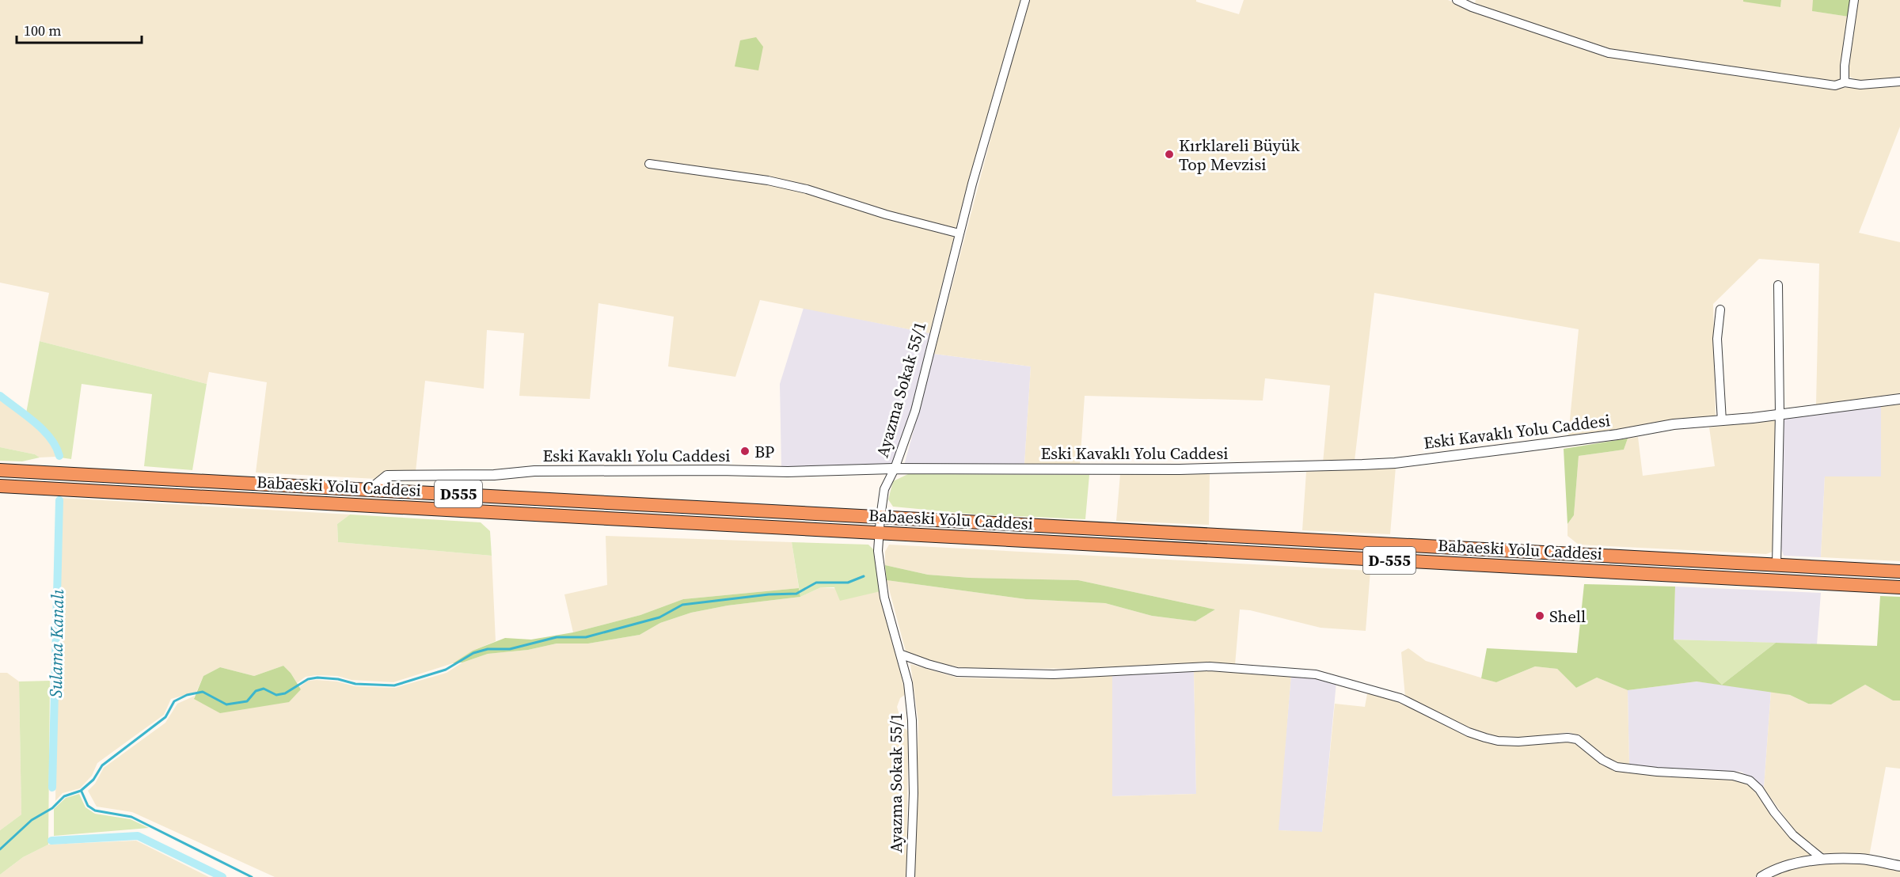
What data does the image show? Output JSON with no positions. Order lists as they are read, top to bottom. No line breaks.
{"streets":{"highway":["Babaeski Yolu Caddesi","D555","D-555"],"street":["Ayazma Sokak 55/1","Eski Kavaklı Yolu Caddesi"]},"crossings":[["Ayazma Sokak 55/1","Eski Kavaklı Yolu Caddesi"],["Ayazma Sokak 55/1","Babaeski Yolu Caddesi"],["Eski Kavaklı Yolu Caddesi","Babaeski Yolu Caddesi"]],"water":["Sulama Kanalı"],"places":["Kırklareli Büyük Top Mevzisi","BP","Shell"],"scale_bar":"100 m"}
